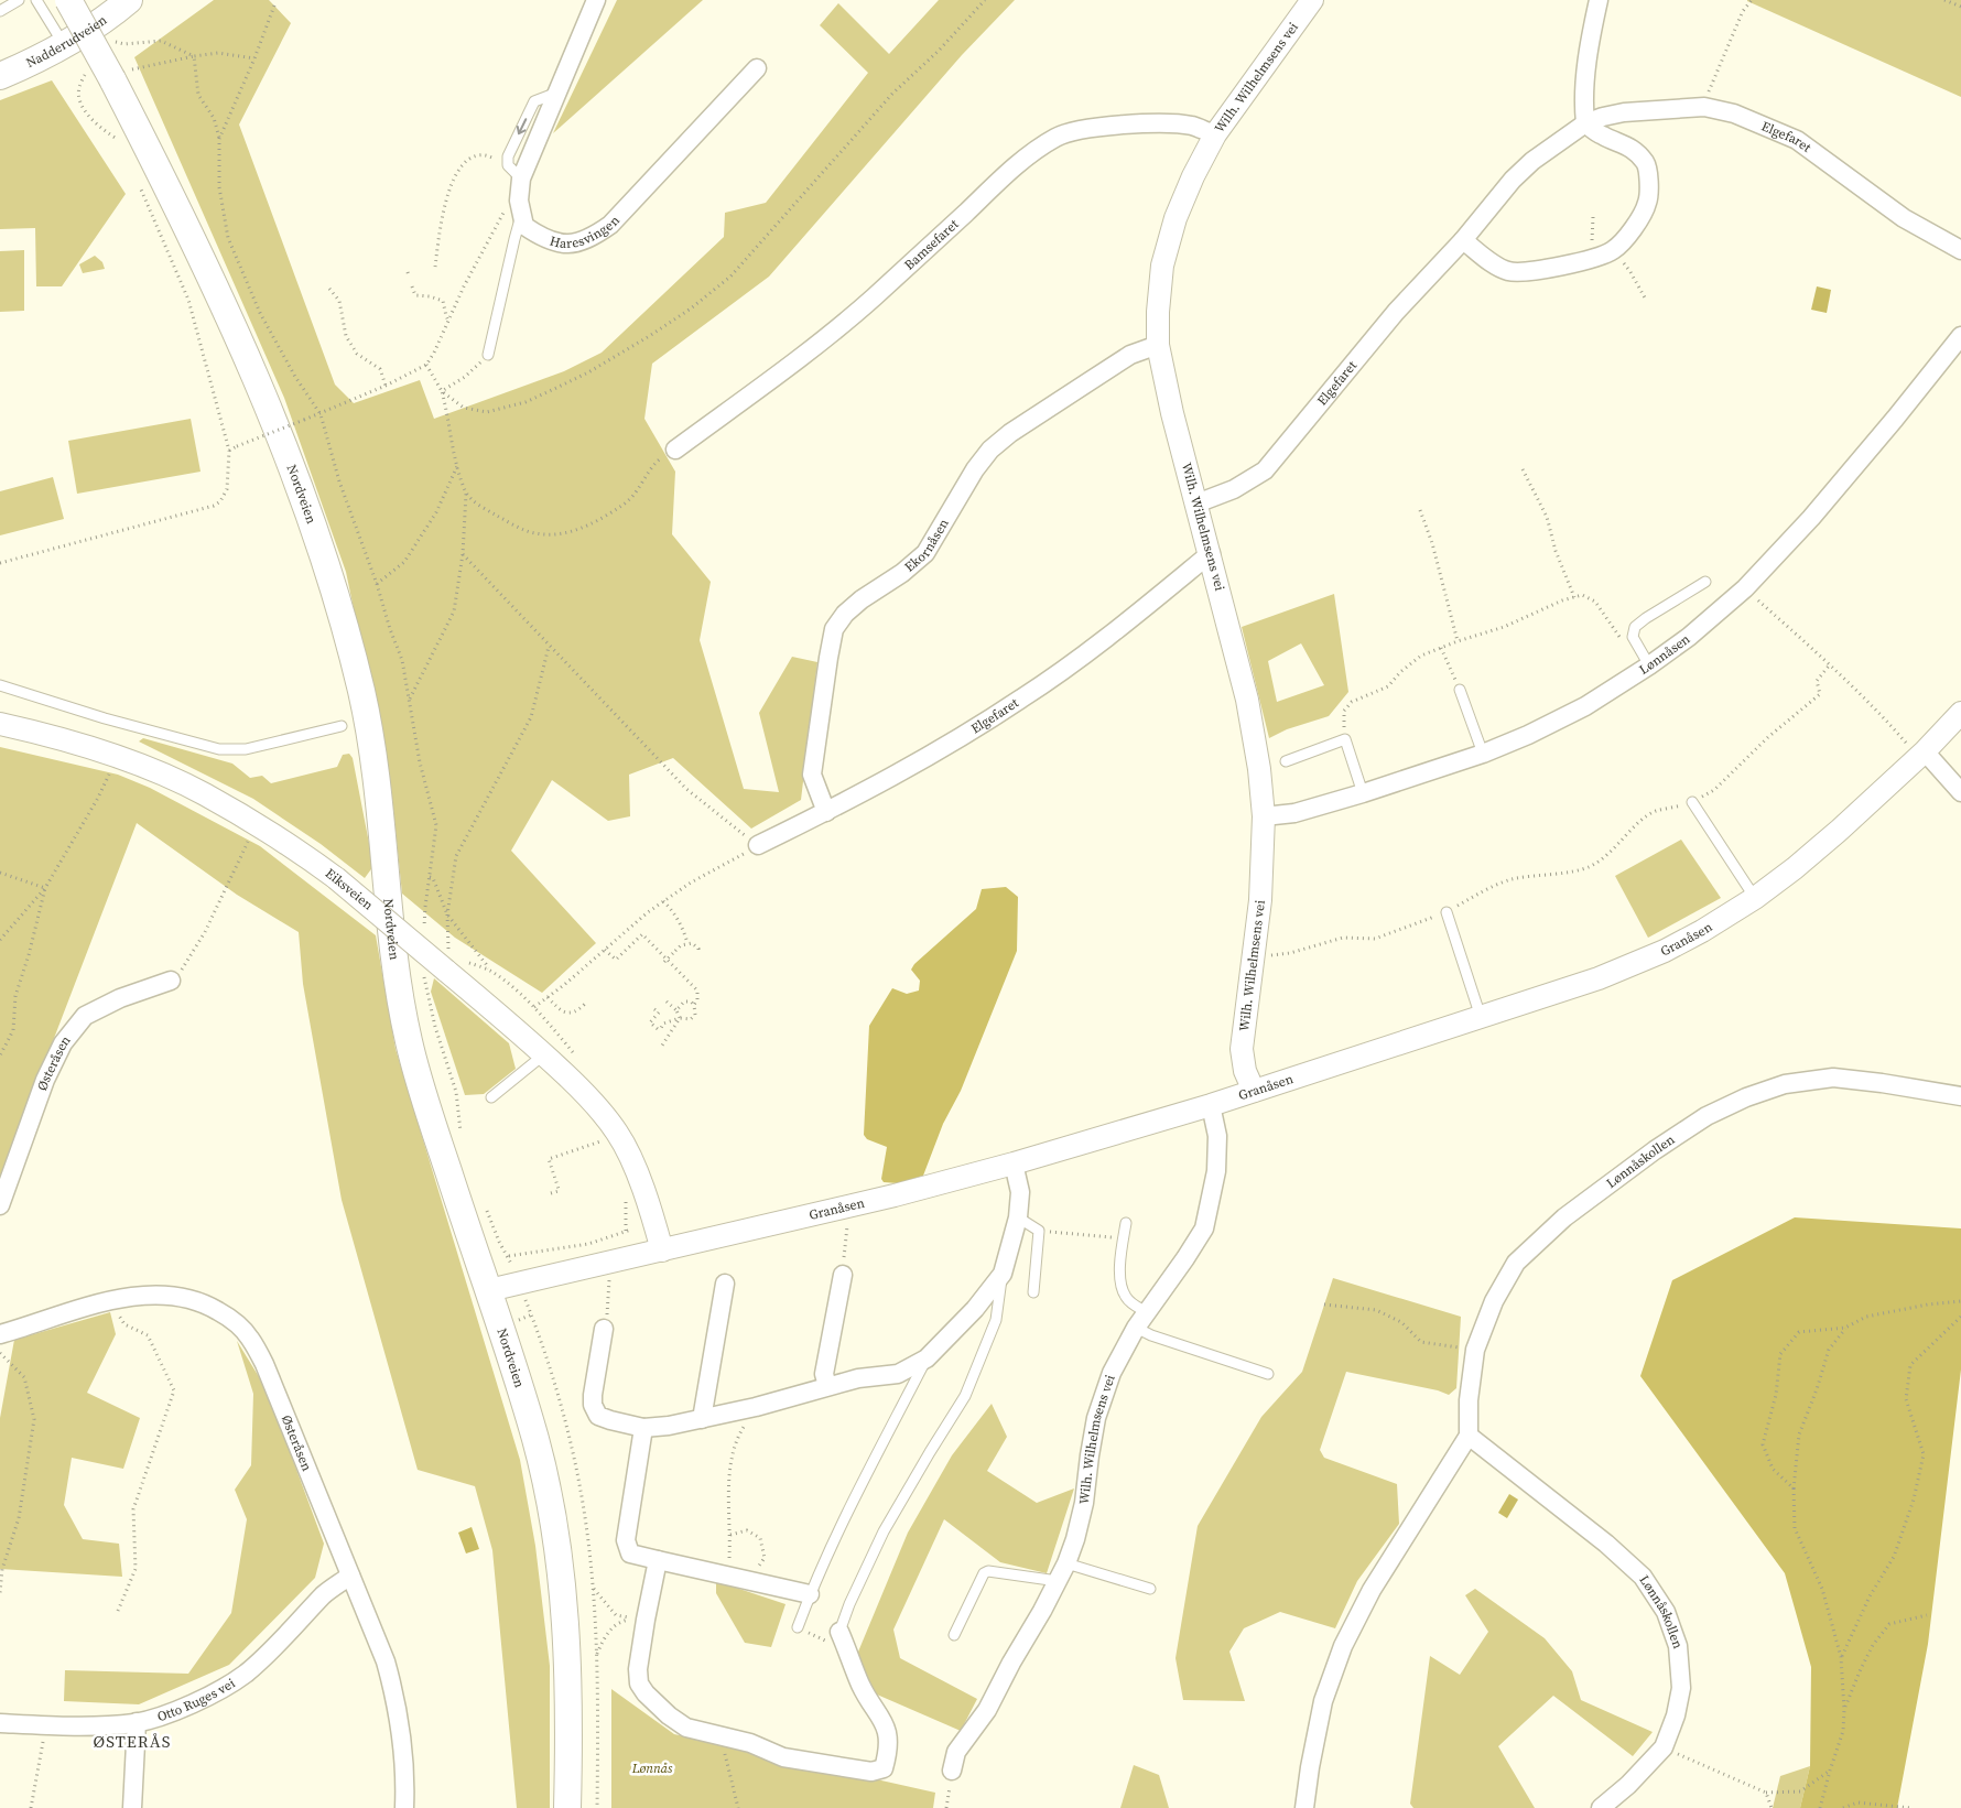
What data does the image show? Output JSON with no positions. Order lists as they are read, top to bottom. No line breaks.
{"streets":{"main road":["Nadderudveien","Nordveien"],"street":["Wilh. Wilhelmsens vei","Elgefaret","Haresvingen","Bamsefaret","Ekornåsen","Lønnåsen","Eiksveien","Granåsen","Østeråsen","Lønnåskollen","Otto Ruges vei"]},"crossings":[["Wilh. Wilhelmsens vei","Elgefaret"],["Wilh. Wilhelmsens vei","Bamsefaret"],["Wilh. Wilhelmsens vei","Ekornåsen"],["Wilh. Wilhelmsens vei","Lønnåsen"],["Wilh. Wilhelmsens vei","Granåsen"],["Elgefaret","Ekornåsen"],["Nordveien","Granåsen"],["Eiksveien","Granåsen"],["Østeråsen","Otto Ruges vei"]],"districts":["ØSTERÅS"],"parks":["Lønnås"]}
